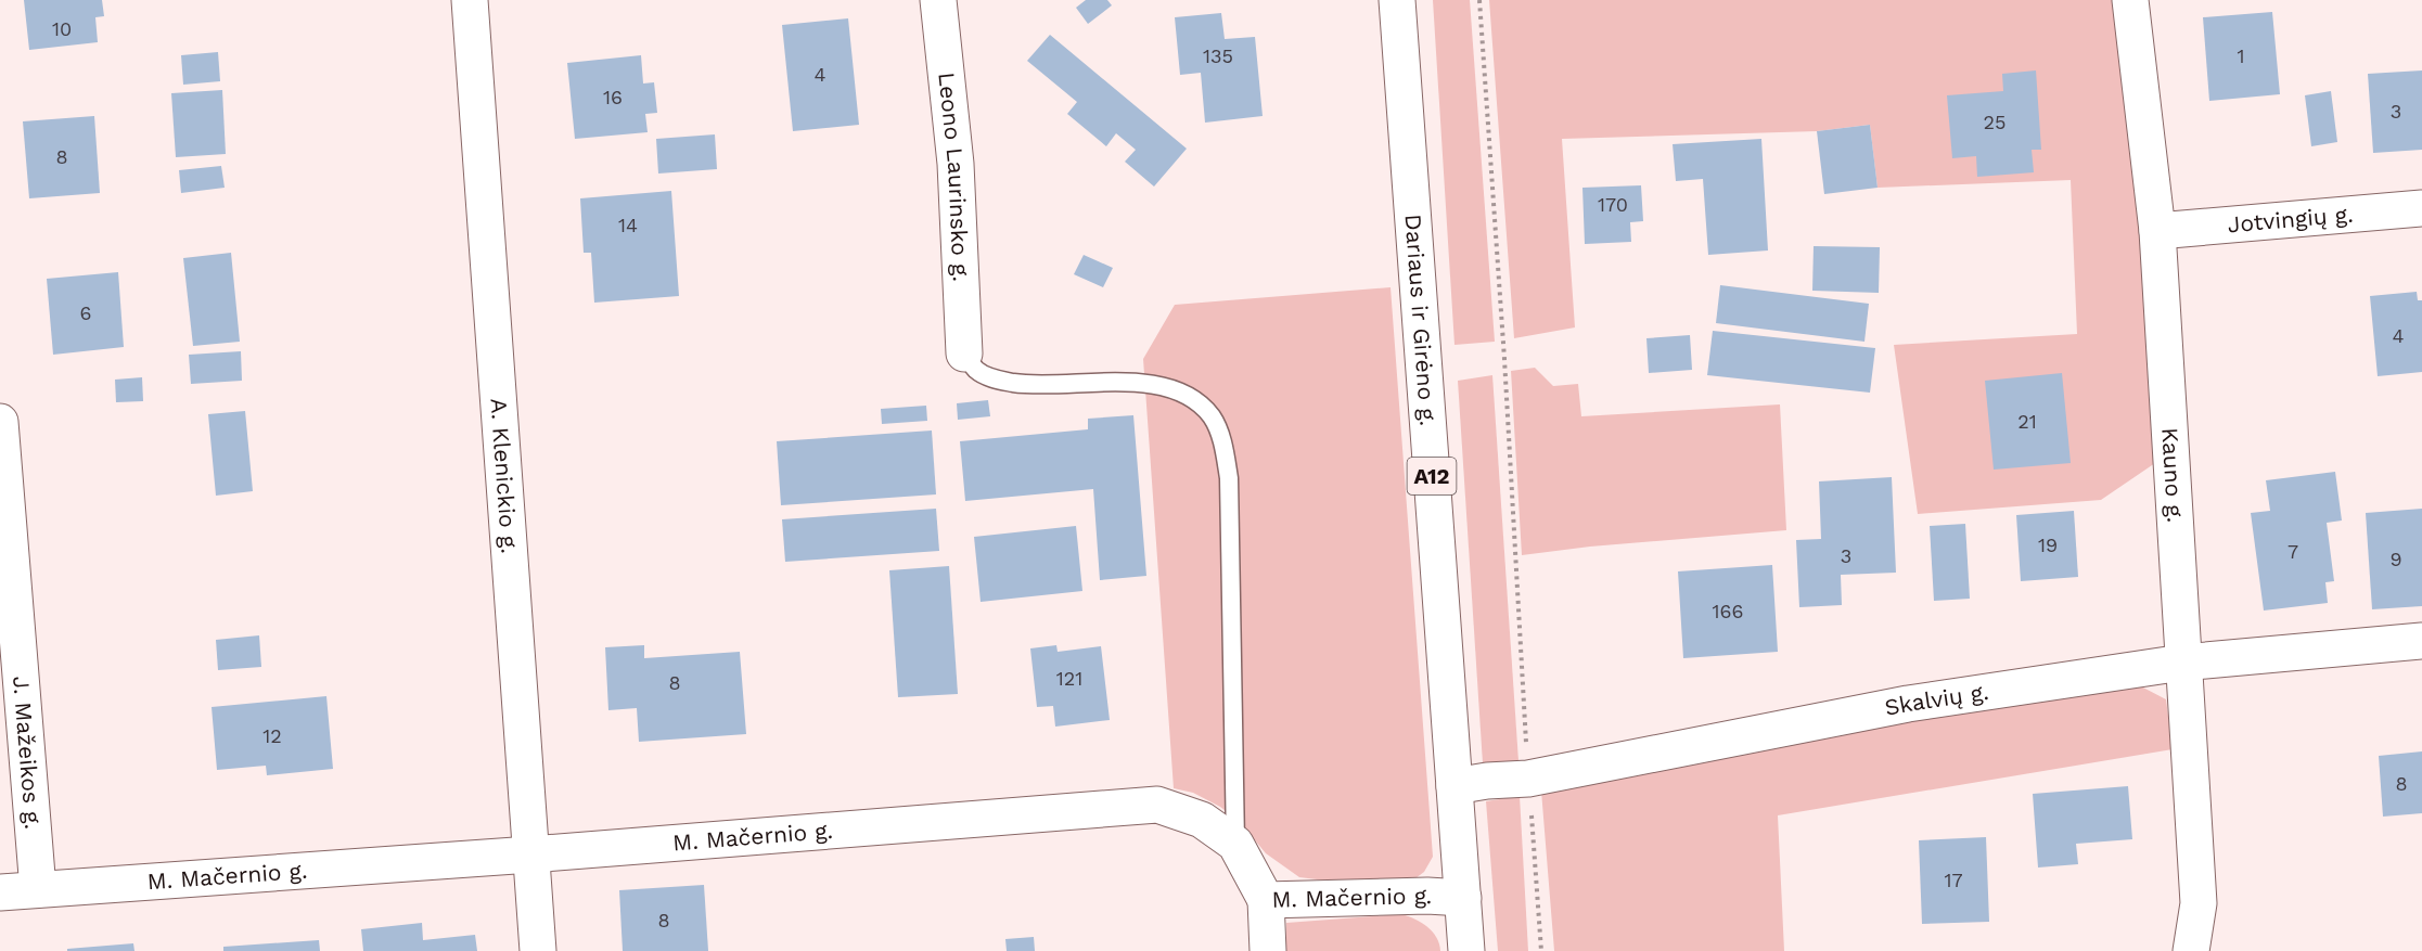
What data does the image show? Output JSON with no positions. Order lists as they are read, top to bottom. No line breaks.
{"streets":{"main road":["Leono Laurinsko g.","Jotvingių g.","Dariaus ir Girėno g.","Kauno g.","A. Klenickio g.","A12","Skalvių g.","J. Mažeikos g.","M. Mačernio g."]},"crossings":[["Jotvingių g.","Kauno g."],["Dariaus ir Girėno g.","Skalvių g."],["Dariaus ir Girėno g.","M. Mačernio g."],["Kauno g.","Skalvių g."],["A. Klenickio g.","M. Mačernio g."],["J. Mažeikos g.","M. Mačernio g."]],"house_numbers":["10","135","1","4","16","3","25","8","170","14","6","4","21","19","7","3","9","166","121","8","12","8","17","8"]}
